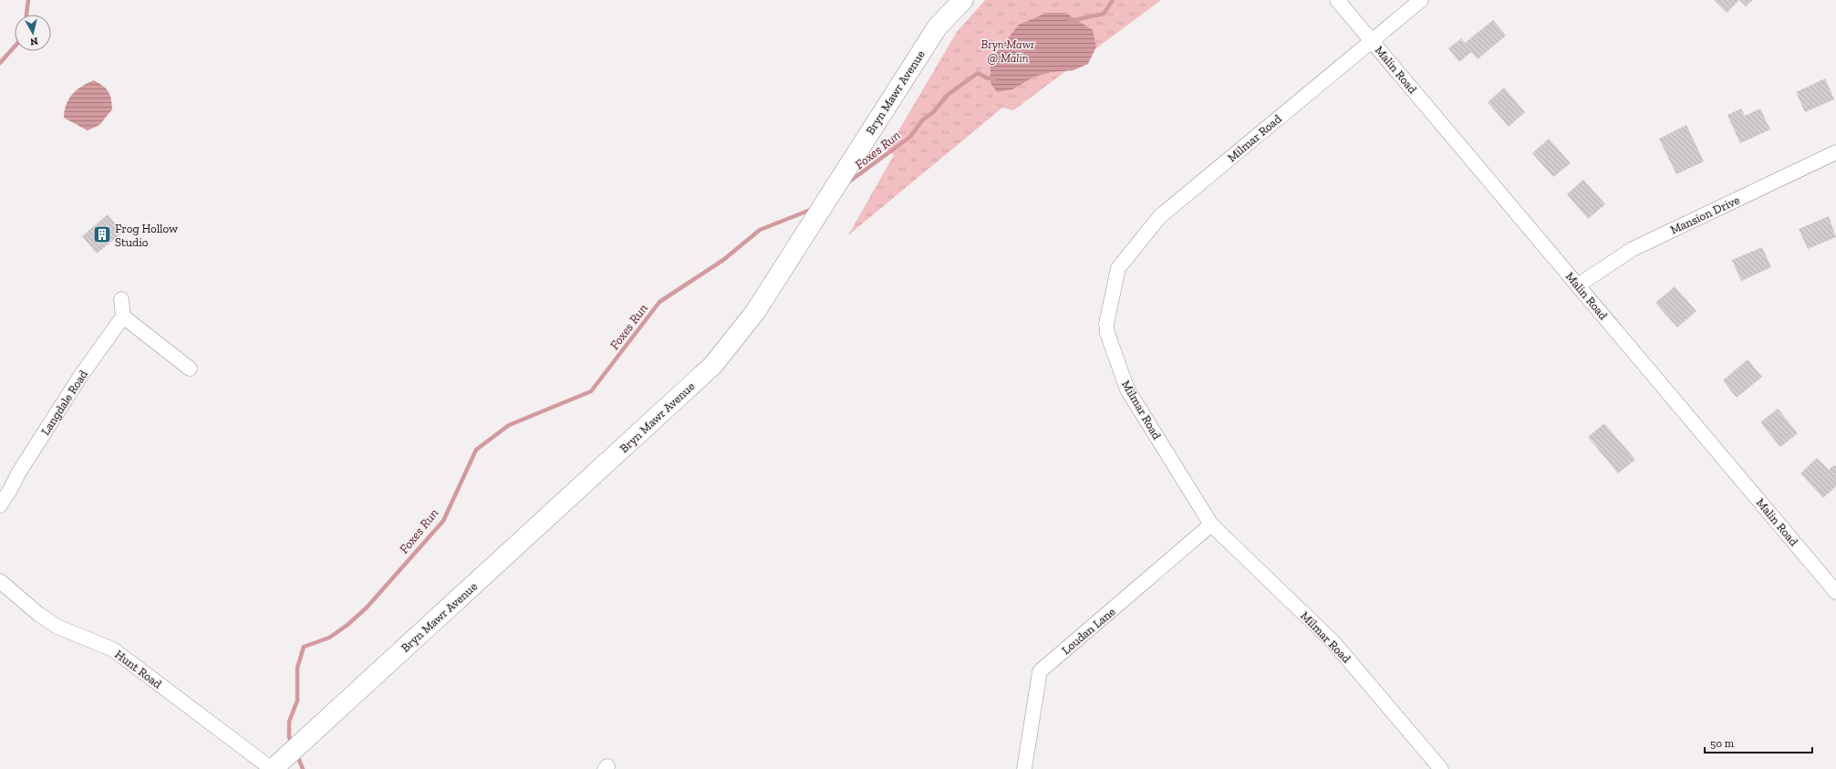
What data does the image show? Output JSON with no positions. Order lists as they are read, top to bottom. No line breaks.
{"streets":{"main road":["Bryn Mawr Avenue"],"street":["Malin Road","Milmar Road","Mansion Drive","Langdale Road","Loudan Lane","Hunt Road"]},"crossings":[["Malin Road","Milmar Road"],["Malin Road","Mansion Drive"],["Bryn Mawr Avenue","Hunt Road"],["Milmar Road","Loudan Lane"]],"water":["Foxes Run"],"parks":["Bryn Mawr @ Malin"],"places":{"building":["Frog Hollow Studio"]},"scale_bar":"50 m","north":"bottom"}
